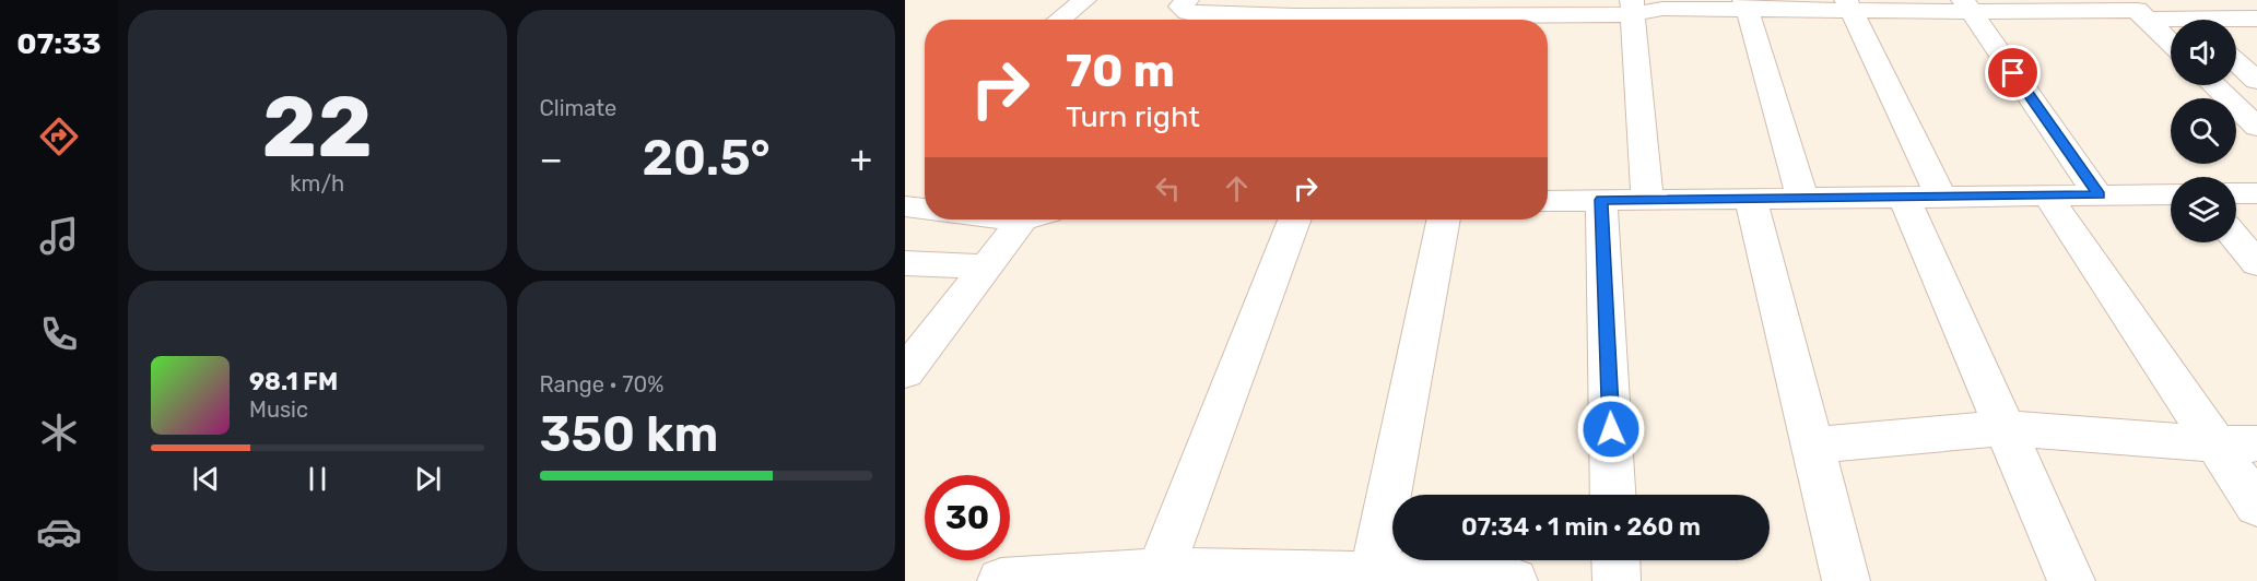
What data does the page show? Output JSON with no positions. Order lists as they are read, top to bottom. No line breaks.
{"page":{"tabs":"07:33","tile":[["22","km/h"],"Climate",["Range · 70%","350 km"]],"turn":["70 m","Turn right"],"heat":["−","20.5°","+"],"song":["98.1 FM","Music"],"limit":"30","trip":"07:34 · 1 min · 260 m"}}
